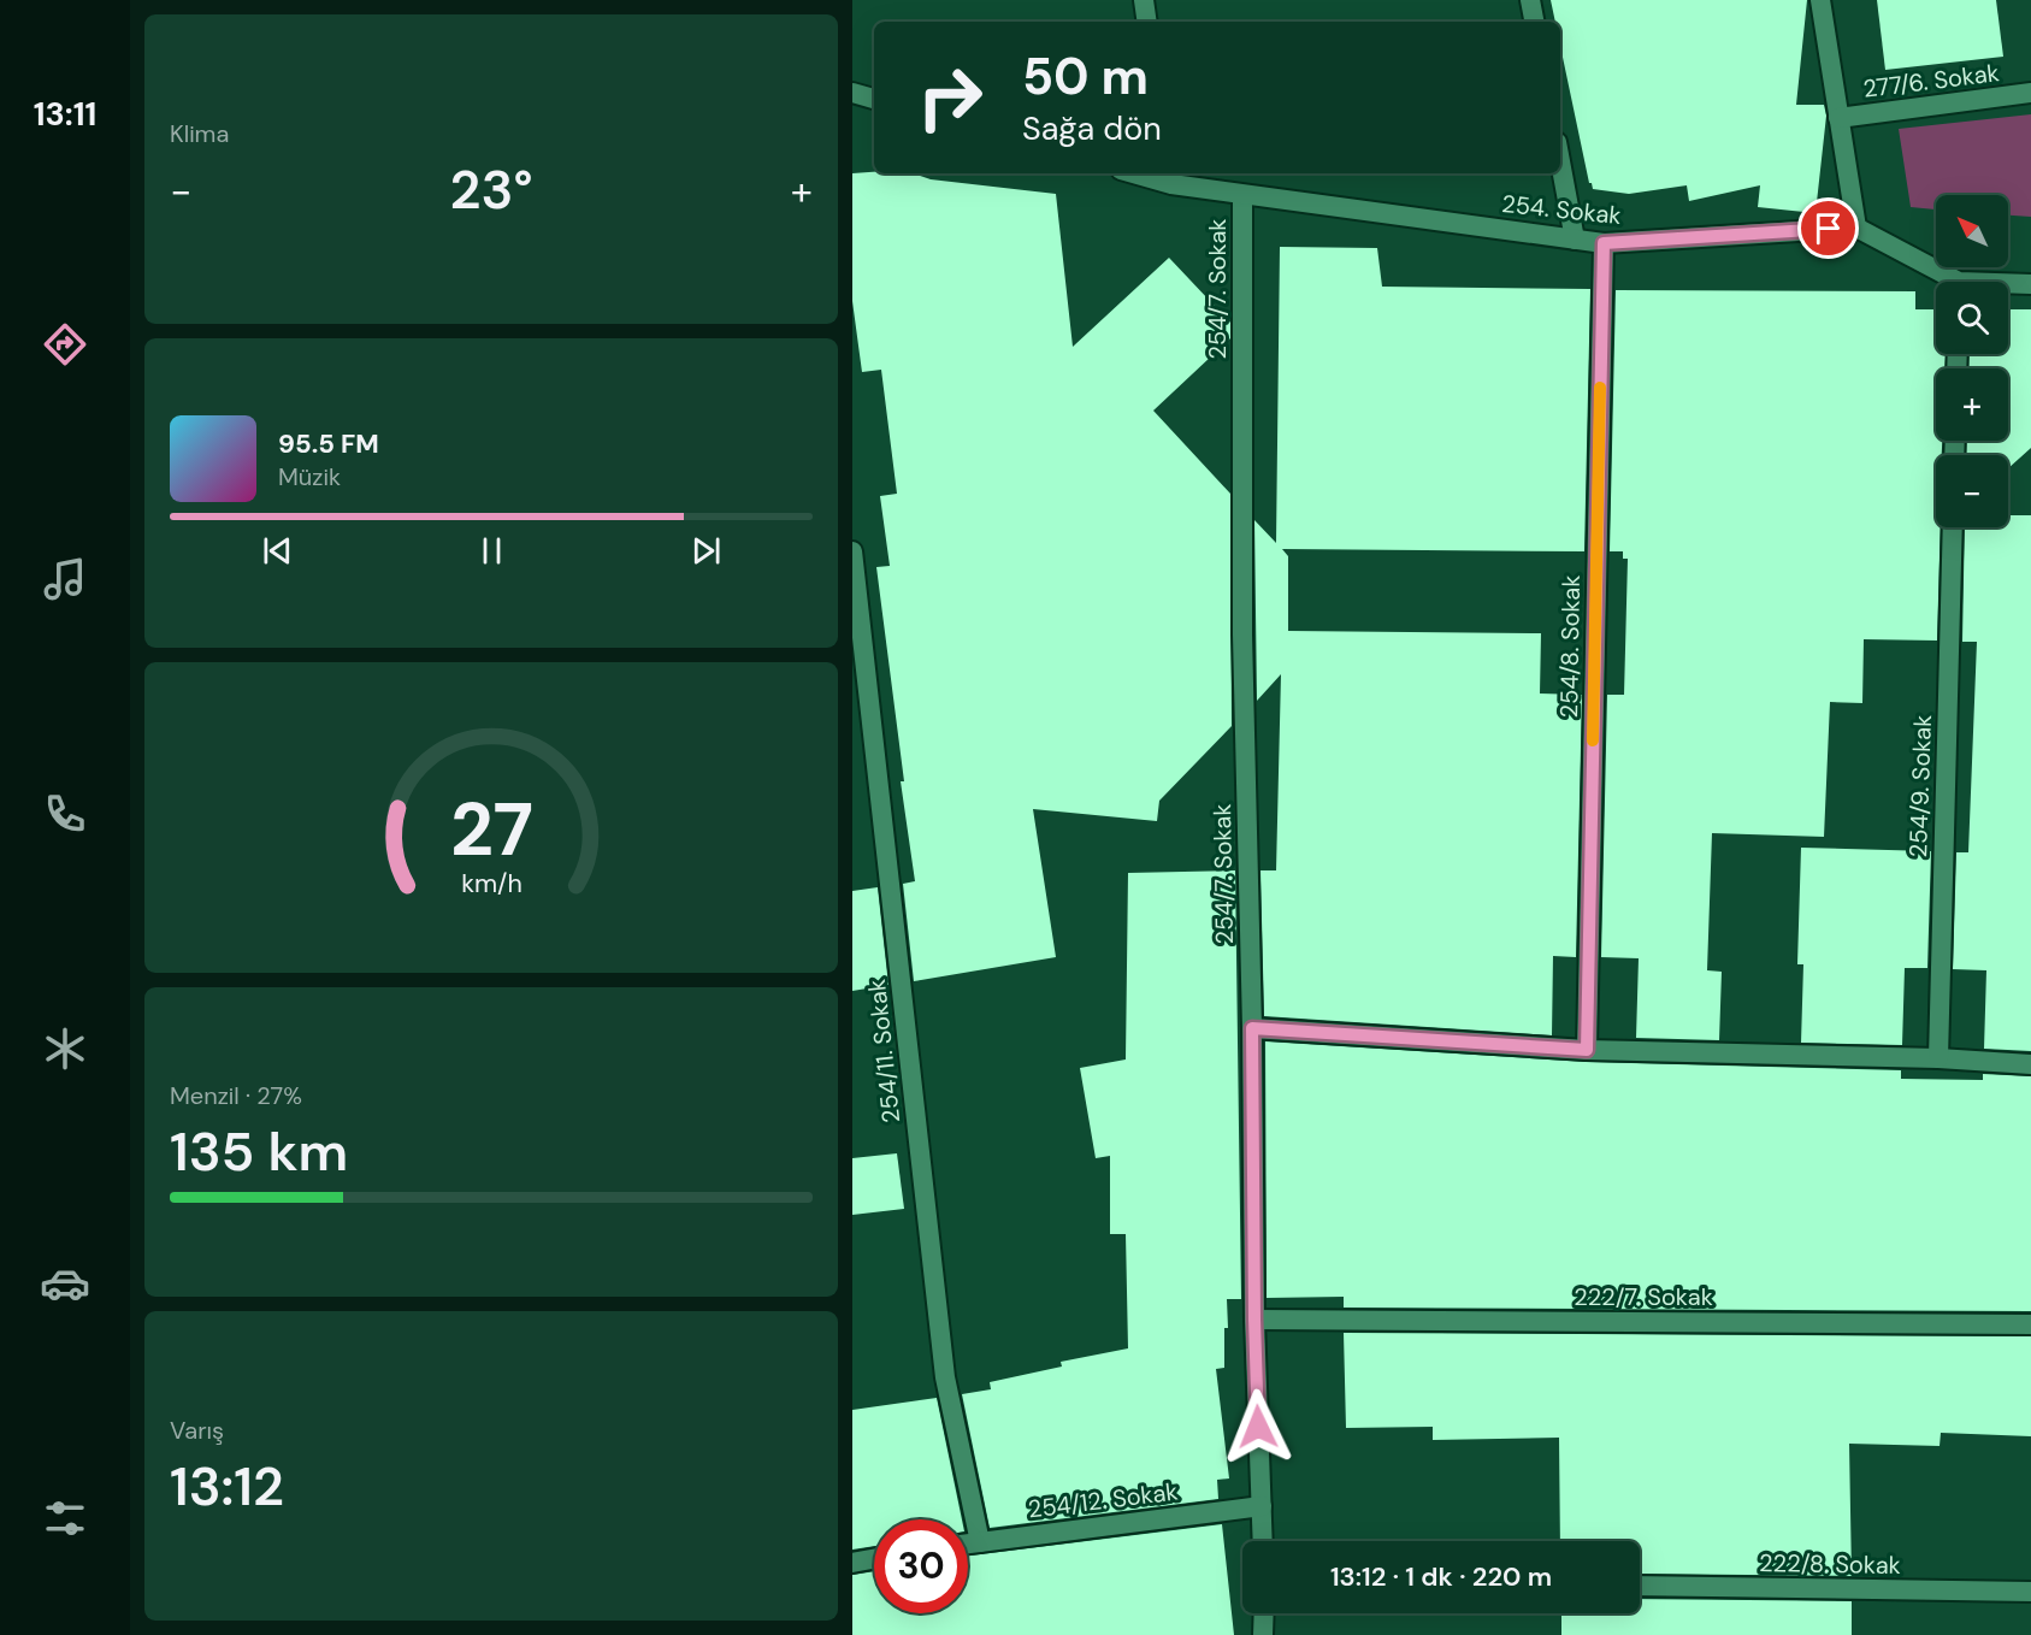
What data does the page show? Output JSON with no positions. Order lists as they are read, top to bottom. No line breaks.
{"streets":{"street":["277/6. Sokak","254. Sokak","254/7. Sokak","254/8. Sokak","254/9. Sokak","254/11. Sokak","222/7. Sokak","254/12. Sokak","222/8. Sokak"]},"crossings":[["277/6. Sokak","254. Sokak"],["254. Sokak","254/7. Sokak"],["254. Sokak","254/8. Sokak"],["254/7. Sokak","222/7. Sokak"],["254/7. Sokak","254/12. Sokak"],["254/11. Sokak","254/12. Sokak"]],"north":"top left","page":{"tabs":"13:11","tile":["Klima",["Menzil · 27%","135 km"],["Varış","13:12"]],"turn":["50 m","Sağa dön"],"heat":["−","23°","+"],"map_buttons":["+","−"],"song":["95.5 FM","Müzik"],"limit":"30","trip":"13:12 · 1 dk · 220 m","gauge":["27","km/h"]}}
